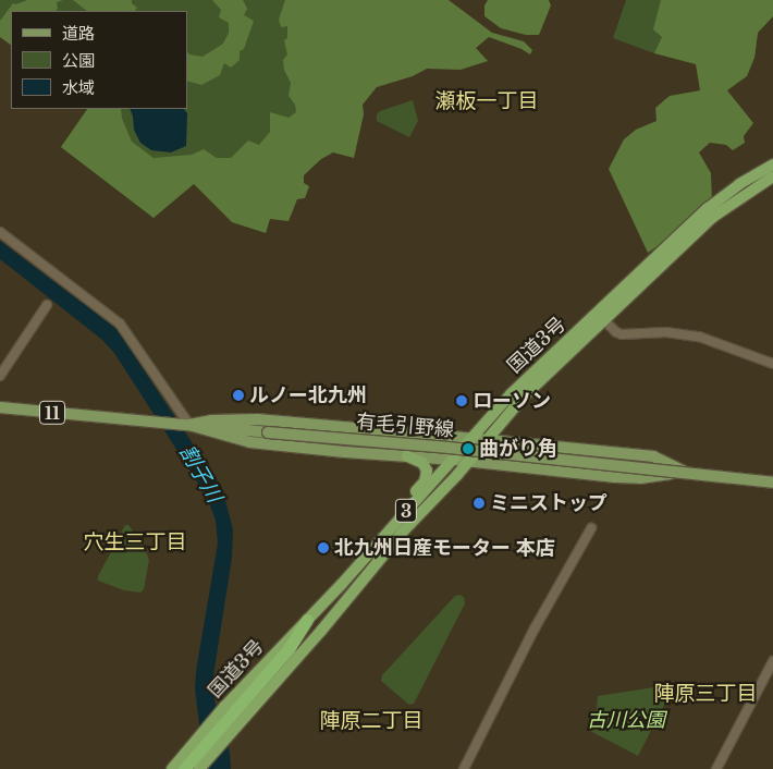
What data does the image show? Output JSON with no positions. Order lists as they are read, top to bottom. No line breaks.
{"streets":{"highway":["国道3号","3"],"main road":["11","有毛引野線"]},"crossings":[["国道3号","3"]],"districts":["瀬板一丁目","穴生三丁目","陣原三丁目","陣原二丁目"],"water":["割子川"],"parks":["古川公園"],"places":["ルノー北九州","ローソン","曲がり角","ミニストップ","北九州日産モーター 本店"],"legend":["道路","公園","水域"]}
